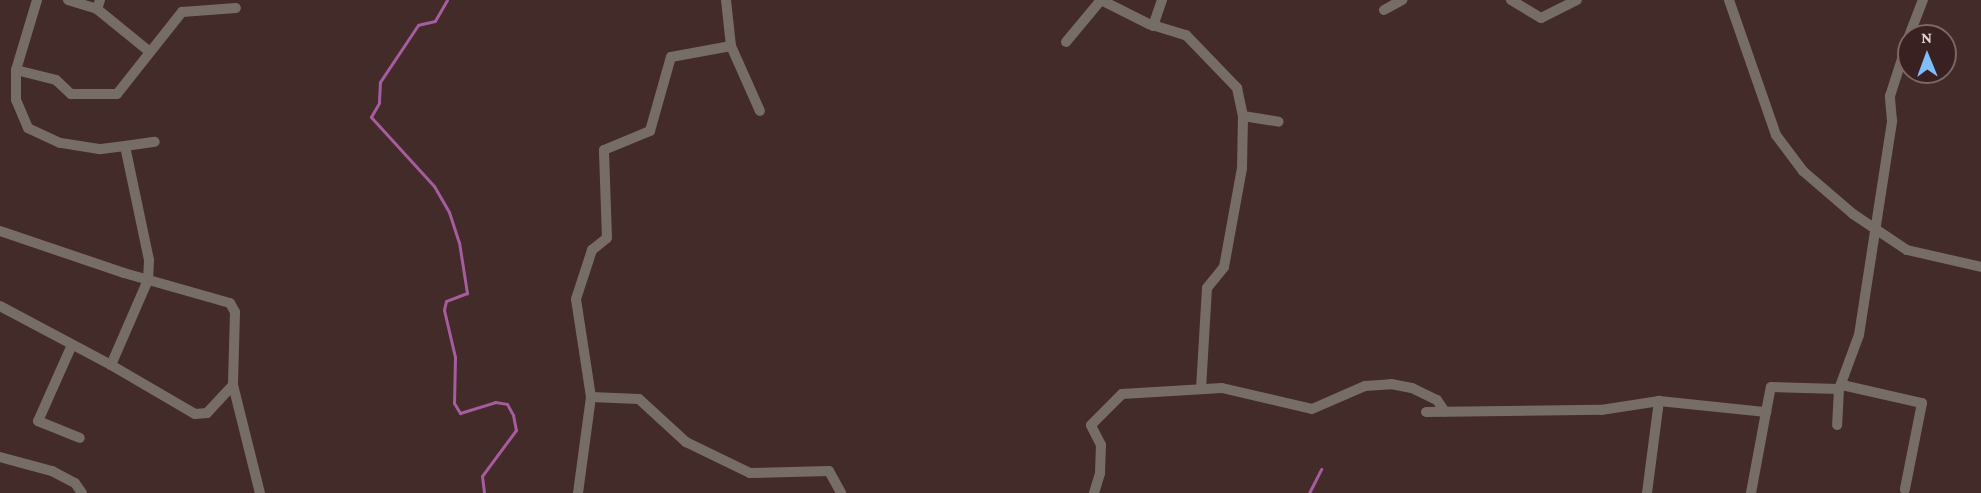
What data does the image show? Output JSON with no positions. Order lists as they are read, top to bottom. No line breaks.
{"north":"top"}
